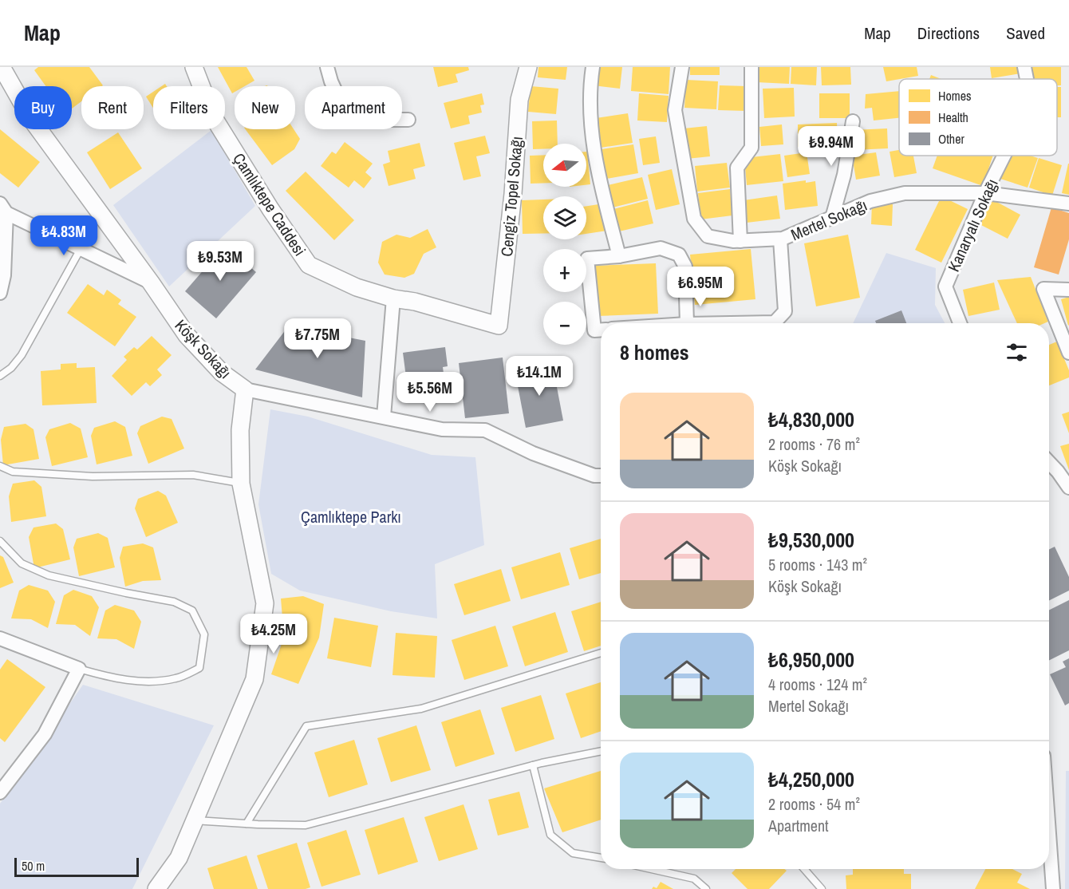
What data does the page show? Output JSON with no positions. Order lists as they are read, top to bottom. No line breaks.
{"streets":{"street":["Cengiz Topel Sokağı","Çamlıktepe Caddesi","Mertel Sokağı","Kanaryalı Sokağı","Köşk Sokağı"]},"crossings":[["Cengiz Topel Sokağı","Çamlıktepe Caddesi"],["Mertel Sokağı","Kanaryalı Sokağı"]],"parks":["Çamlıktepe Parkı"],"legend":["Homes","Health","Other"],"scale_bar":"50 m","north":"left","page":{"header":"Map","nav":["Map","Directions","Saved"],"chip":["Buy","Rent","Filters","New","Apartment"],"price":["₺9.94M","₺4.83M","₺9.53M","₺6.95M","₺7.75M","₺14.1M","₺5.56M","₺4.25M"],"map_buttons":["+","−"],"heading":"8 homes","list":[{"name":"₺4,830,000","note":"2 rooms · 76 m² · Köşk Sokağı"},{"name":"₺9,530,000","note":"5 rooms · 143 m² · Köşk Sokağı"},{"name":"₺6,950,000","note":"4 rooms · 124 m² · Mertel Sokağı"},{"name":"₺4,250,000","note":"2 rooms · 54 m² · Apartment"}],"scale":"50 m"}}
